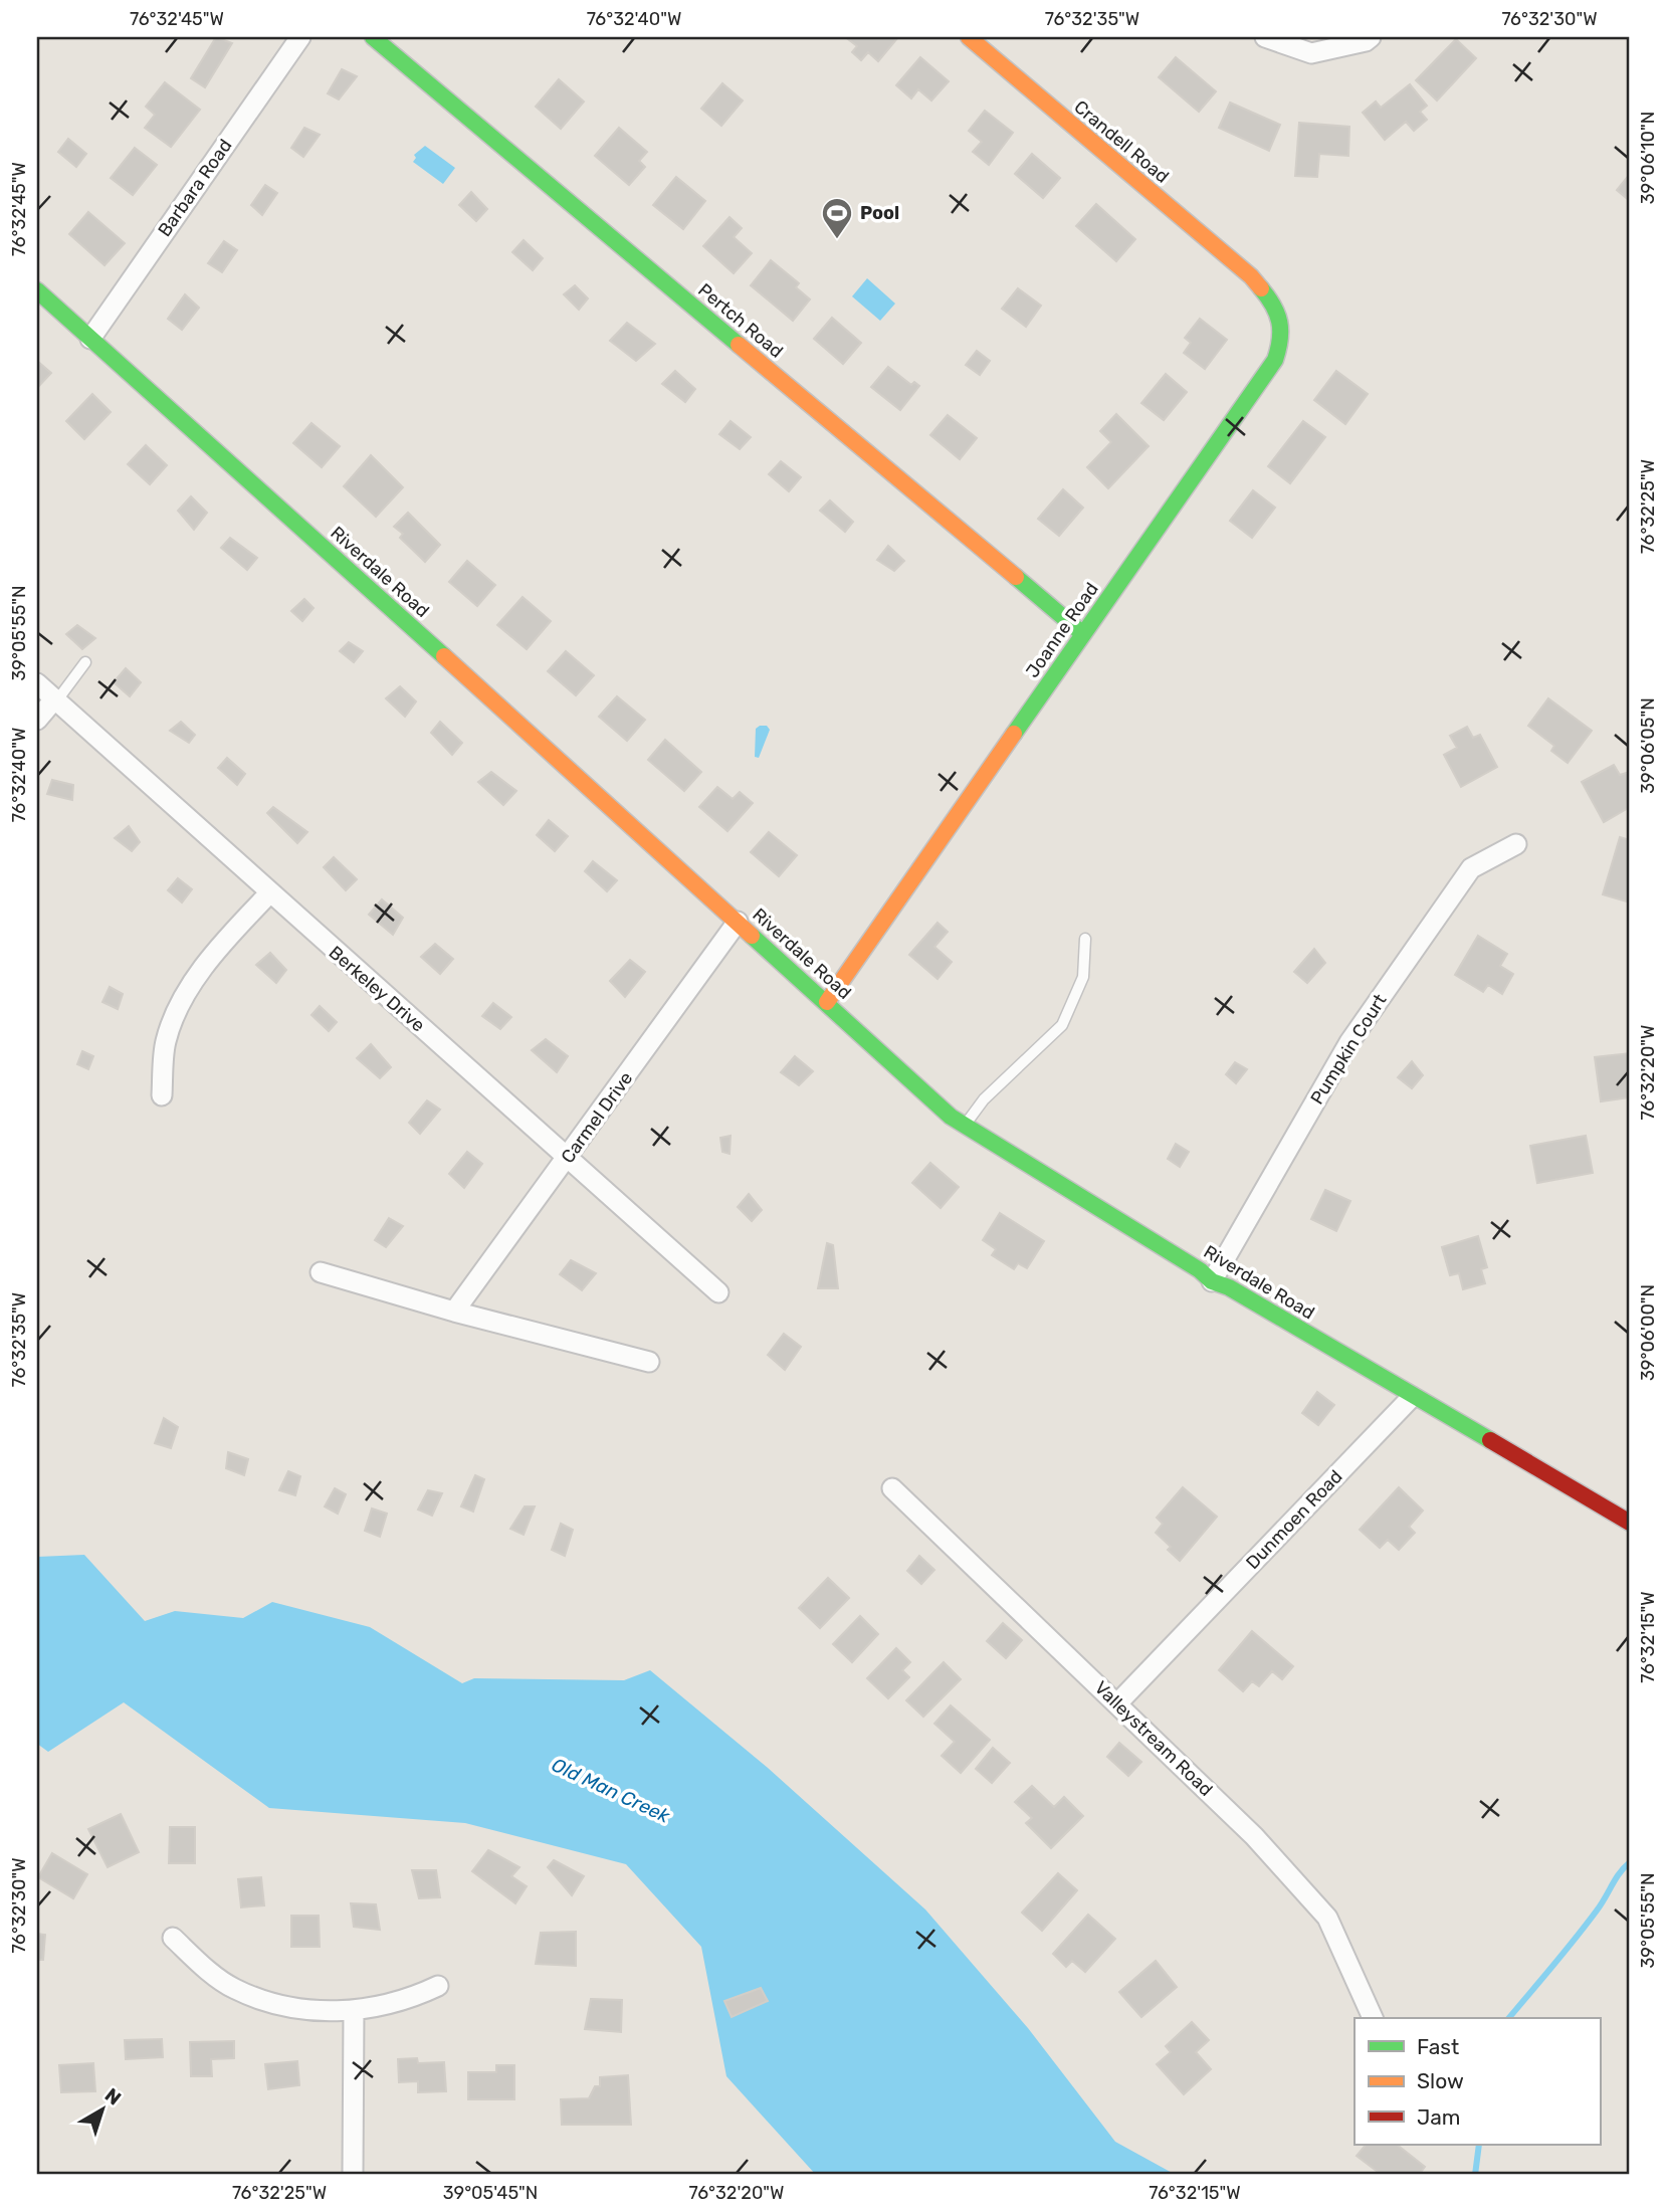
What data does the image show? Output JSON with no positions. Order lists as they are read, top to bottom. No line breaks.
{"streets":{"street":["Crandell Road","Barbara Road","Pertch Road","Riverdale Road","Joanne Road","Berkeley Drive","Pumpkin Court","Carmel Drive","Dunmoen Road","Valleystream Road"]},"crossings":[["Crandell Road","Joanne Road"],["Barbara Road","Riverdale Road"],["Pertch Road","Joanne Road"],["Riverdale Road","Joanne Road"],["Riverdale Road","Pumpkin Court"],["Riverdale Road","Carmel Drive"],["Riverdale Road","Dunmoen Road"],["Berkeley Drive","Carmel Drive"],["Dunmoen Road","Valleystream Road"]],"water":["Old Man Creek"],"places":{"sports":["Pool"]},"legend":["Fast","Slow","Jam"],"north":"top right","coordinates":["76°32'45\"W","76°32'40\"W","76°32'35\"W","76°32'30\"W","39°06'10\"N","76°32'25\"W","39°05'55\"N","39°06'05\"N","76°32'20\"W","39°06'00\"N","76°32'15\"W","39°05'45\"N"]}
